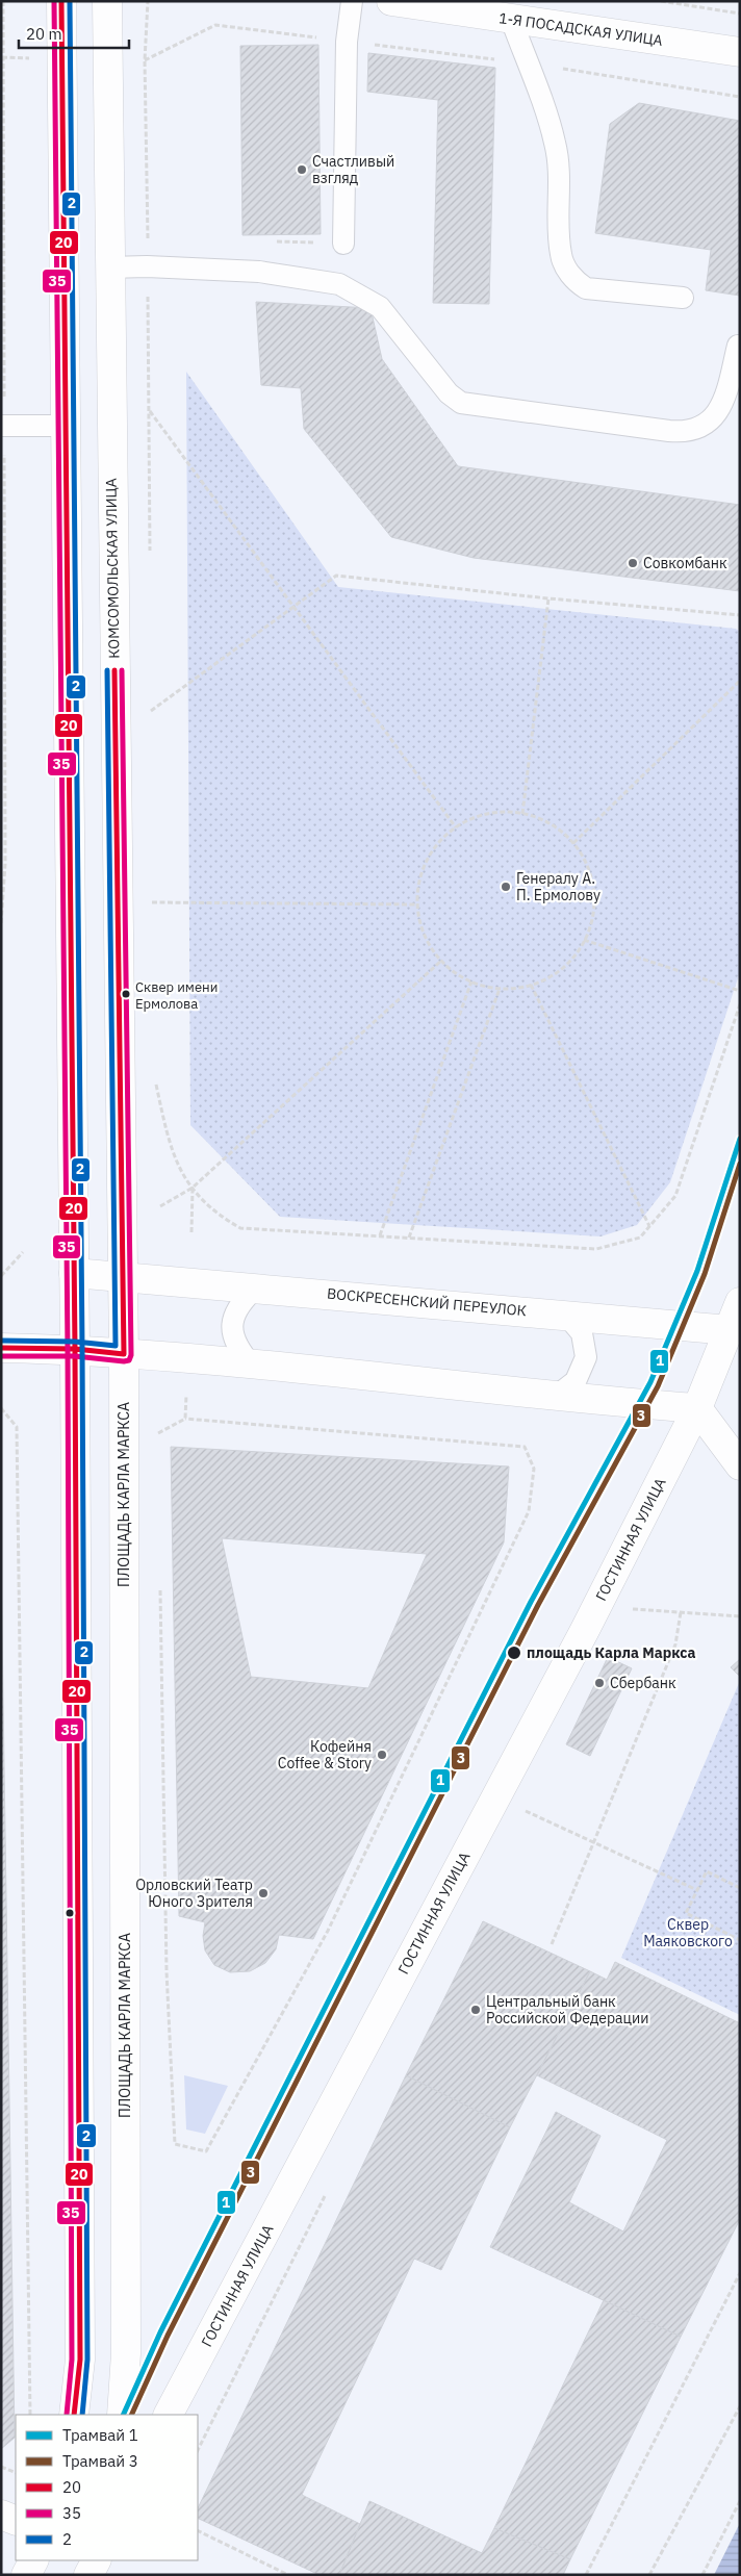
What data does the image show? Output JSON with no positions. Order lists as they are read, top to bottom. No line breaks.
{"streets":{"main road":["1-Я ПОСАДСКАЯ УЛИЦА","КОМСОМОЛЬСКАЯ УЛИЦА","ВОСКРЕСЕНСКИЙ ПЕРЕУЛОК","ПЛОЩАДЬ КАРЛА МАРКСА","ГОСТИННАЯ УЛИЦА"]},"crossings":[["КОМСОМОЛЬСКАЯ УЛИЦА","ВОСКРЕСЕНСКИЙ ПЕРЕУЛОК"],["КОМСОМОЛЬСКАЯ УЛИЦА","ПЛОЩАДЬ КАРЛА МАРКСА"],["ВОСКРЕСЕНСКИЙ ПЕРЕУЛОК","ГОСТИННАЯ УЛИЦА"]],"parks":["Сквер Маяковского"],"places":["Счастливый взгляд","Совкомбанк","Генералу А. П. Ермолову","Сквер имени Ермолова","площадь Карла Маркса","Сбербанк","Кофейня Coffee & Story","Орловский Театр Юного Зрителя","Центральный банк Российской Федерации"],"lines":["transit line 20","transit line 35","transit line 2","tram line 1","tram line 3"],"legend":["Трамвай 1","Трамвай 3","20","35","2"],"scale_bar":"20 m"}
